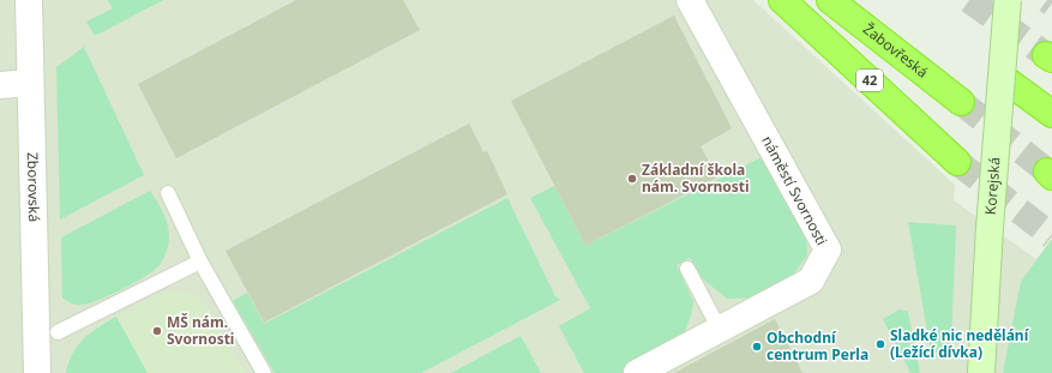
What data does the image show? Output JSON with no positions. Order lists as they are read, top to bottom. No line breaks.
{"streets":{"highway":["Žabovřeská","42"],"street":["Korejská","Zborovská","náměstí Svornosti"]},"places":["Základní škola nám. Svornosti","MŠ nám. Svornosti","Sladké nic nedělání (Ležící dívka)","Obchodní centrum Perla"]}
